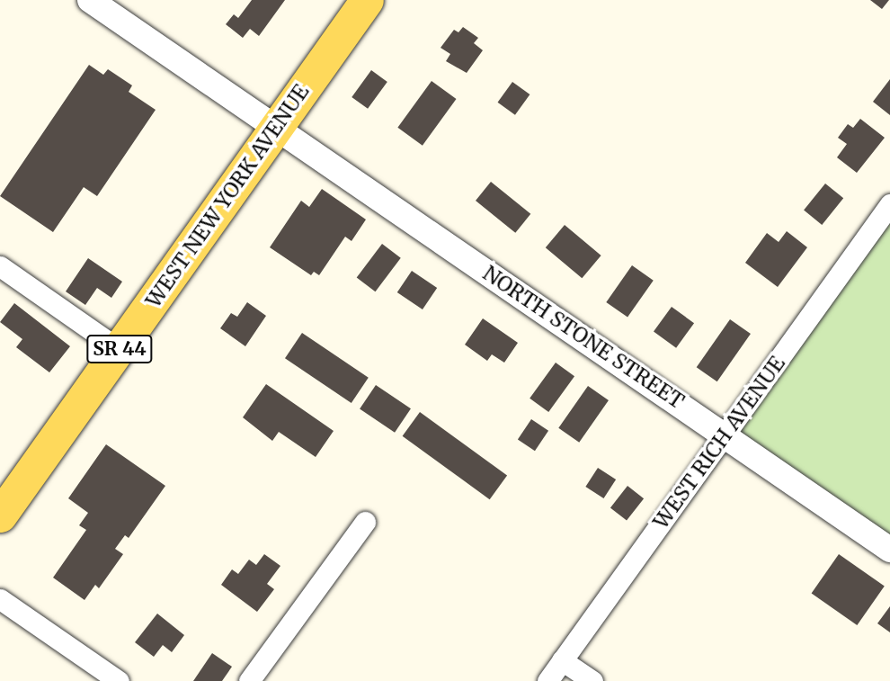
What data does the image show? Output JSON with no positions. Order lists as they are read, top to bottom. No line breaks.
{"streets":{"main road":["WEST NEW YORK AVENUE","SR 44"],"street":["NORTH STONE STREET","WEST RICH AVENUE"]},"crossings":[["WEST NEW YORK AVENUE","NORTH STONE STREET"],["NORTH STONE STREET","WEST RICH AVENUE"]]}
